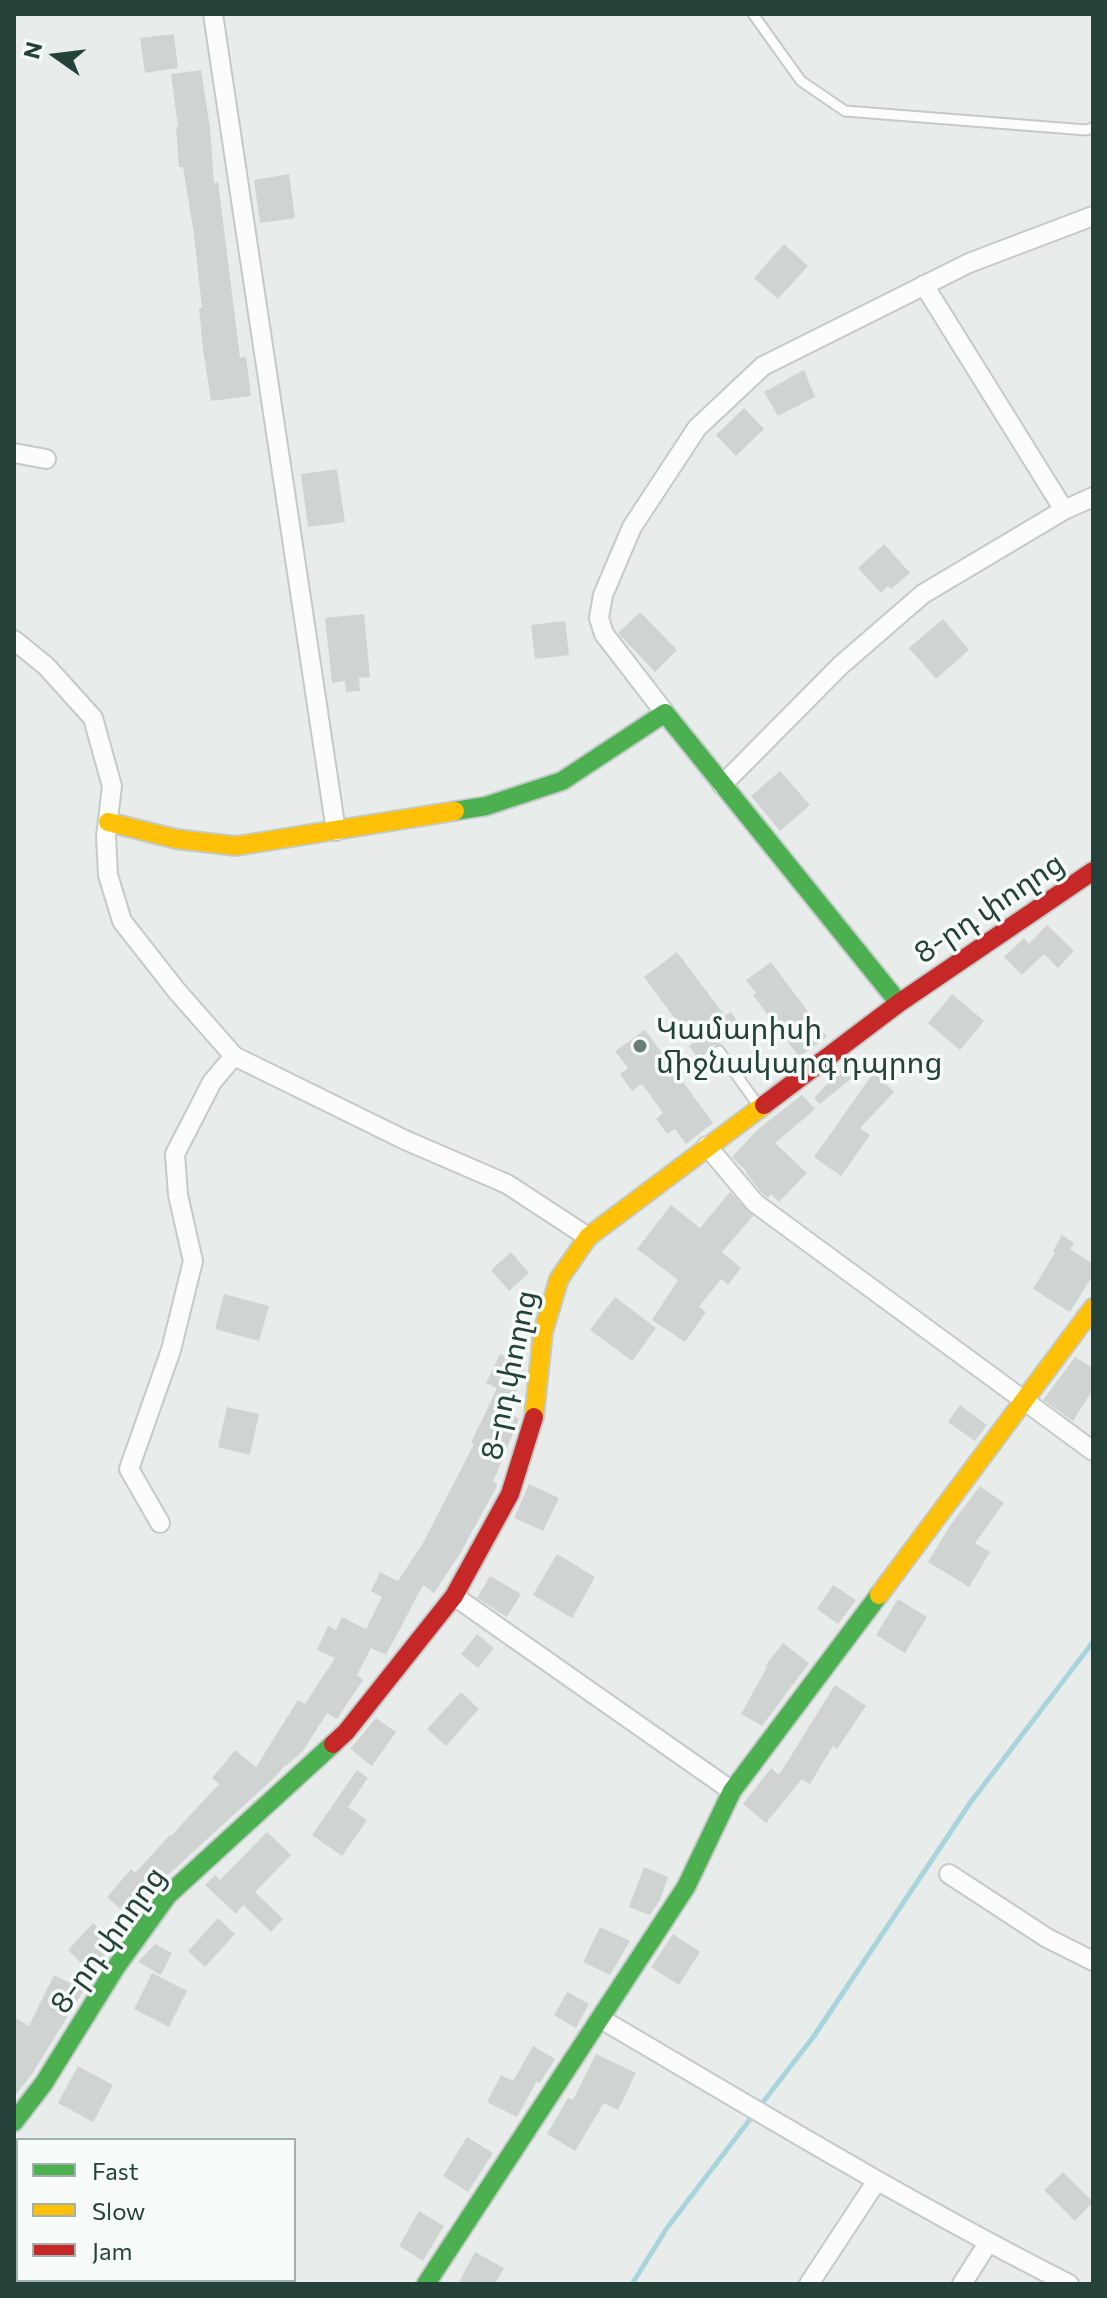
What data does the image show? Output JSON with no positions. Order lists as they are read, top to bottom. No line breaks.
{"streets":{"street":["8-րդ փողոց"]},"places":["Կամարիսի միջնակարգ դպրոց"],"legend":["Fast","Slow","Jam"],"north":"left"}
